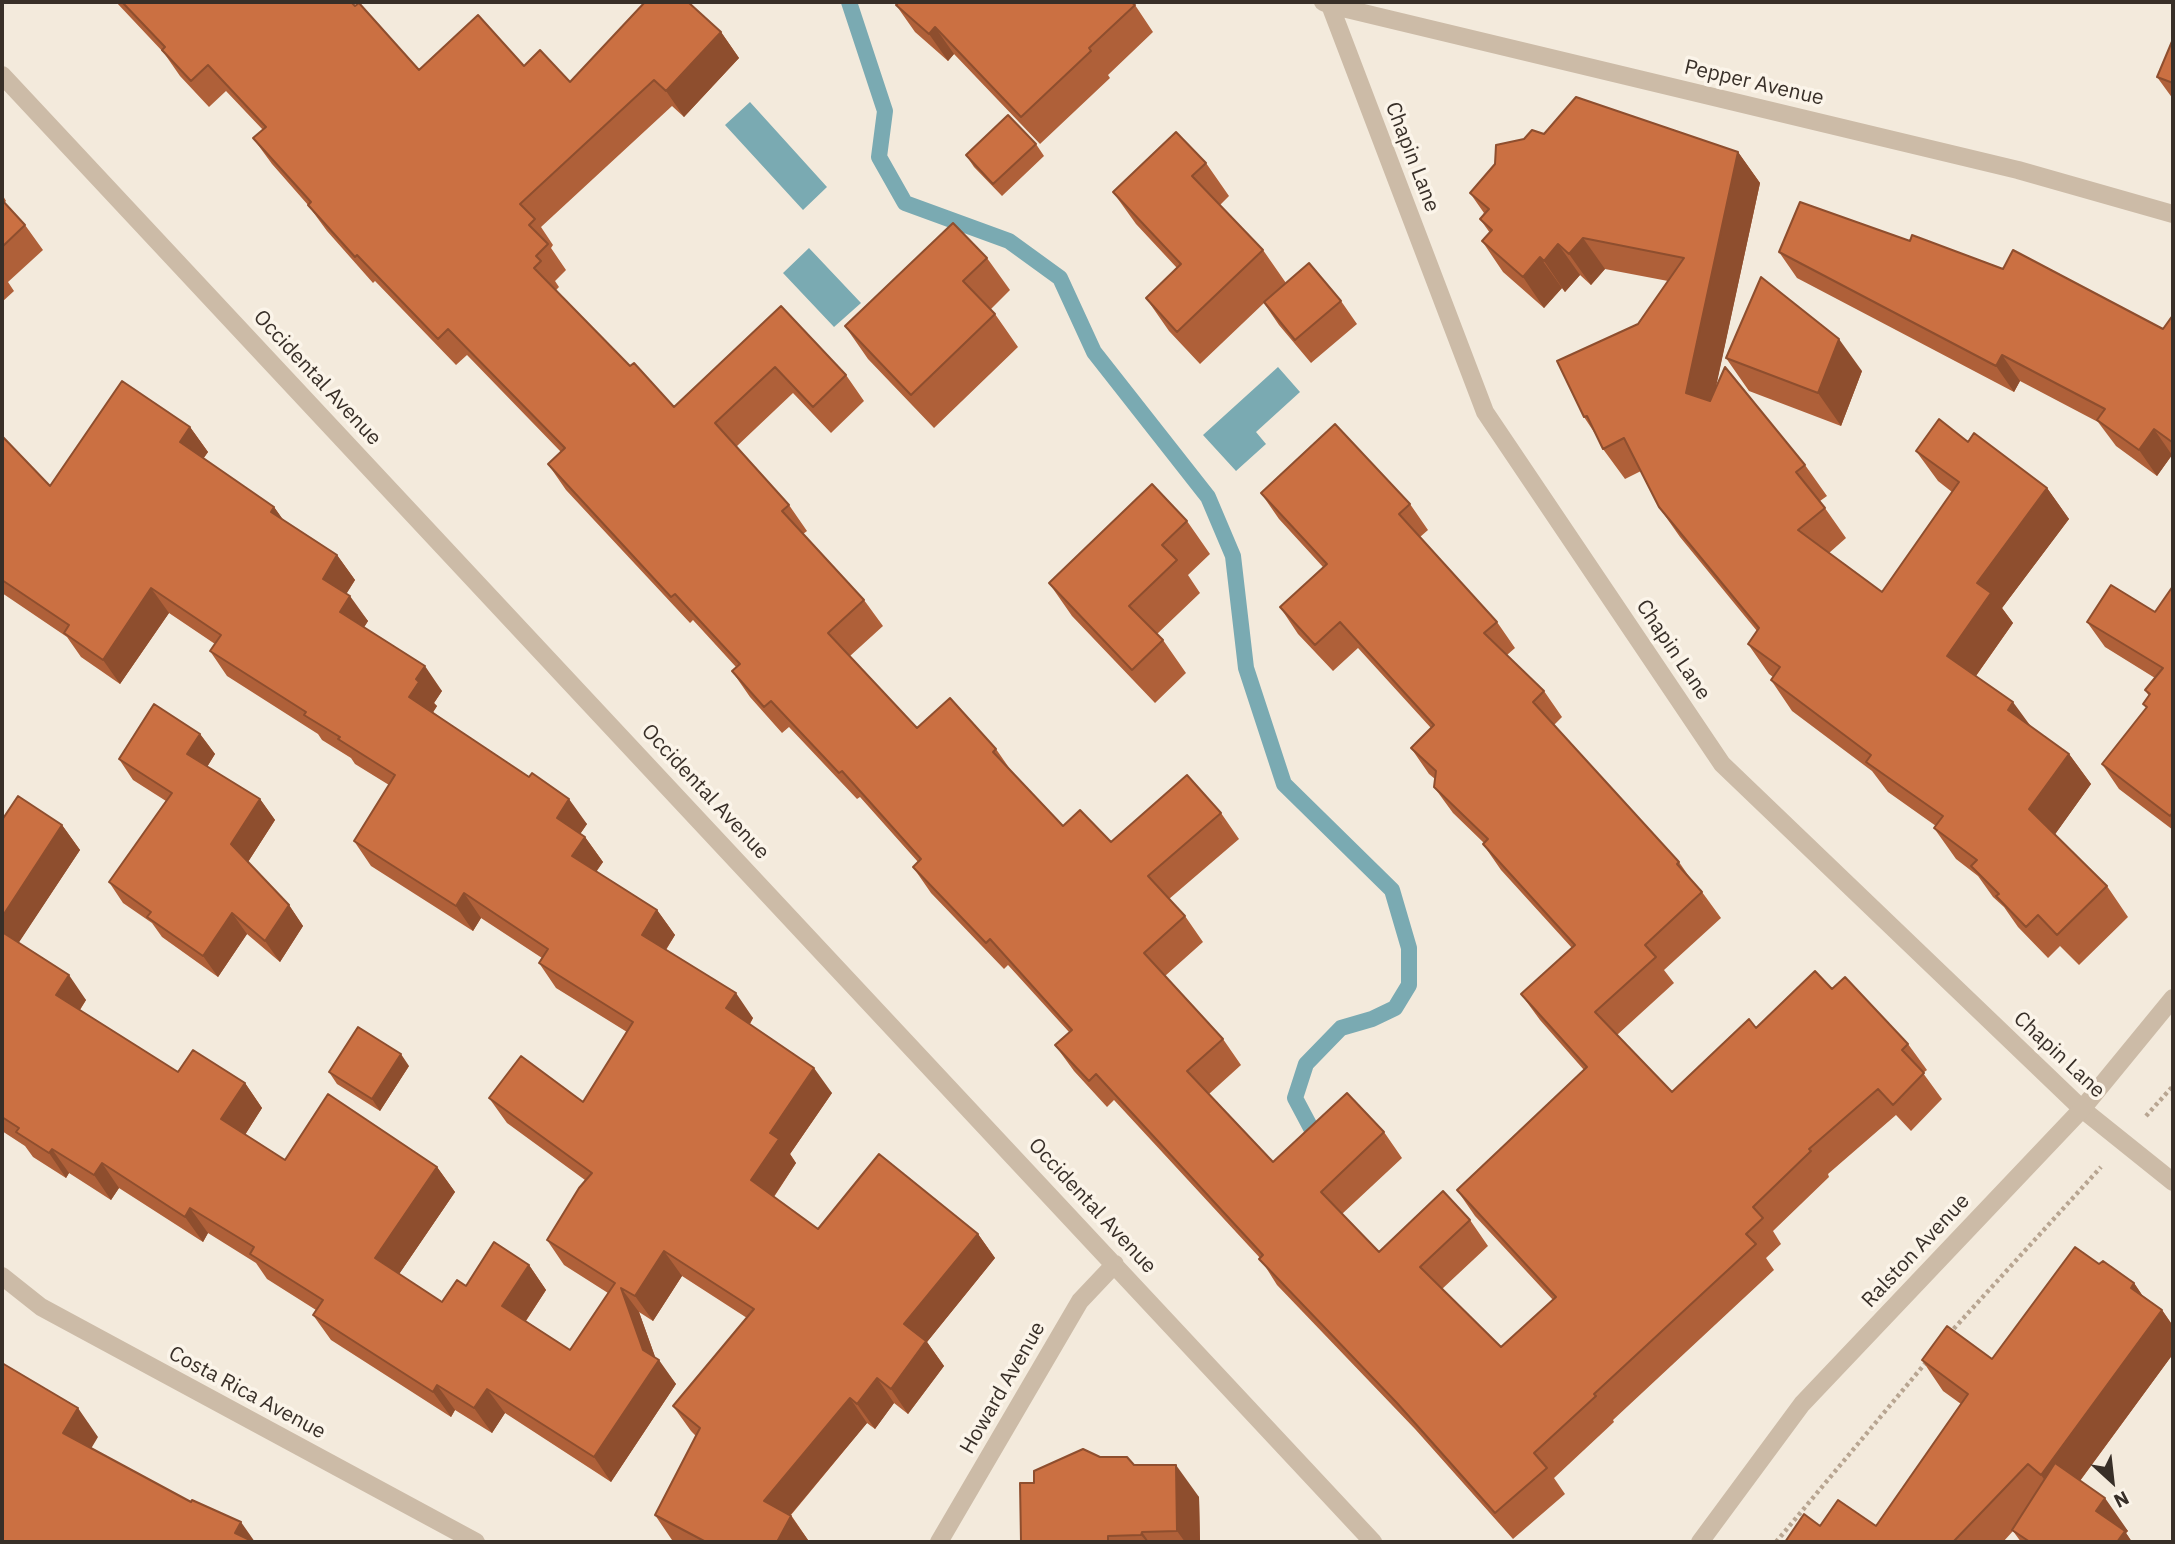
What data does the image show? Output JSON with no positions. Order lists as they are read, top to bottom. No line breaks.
{"streets":{"street":["Pepper Avenue","Chapin Lane","Occidental Avenue","Ralston Avenue","Howard Avenue","Costa Rica Avenue"]},"crossings":[["Pepper Avenue","Chapin Lane"],["Chapin Lane","Ralston Avenue"],["Occidental Avenue","Howard Avenue"]],"north":"bottom right"}
